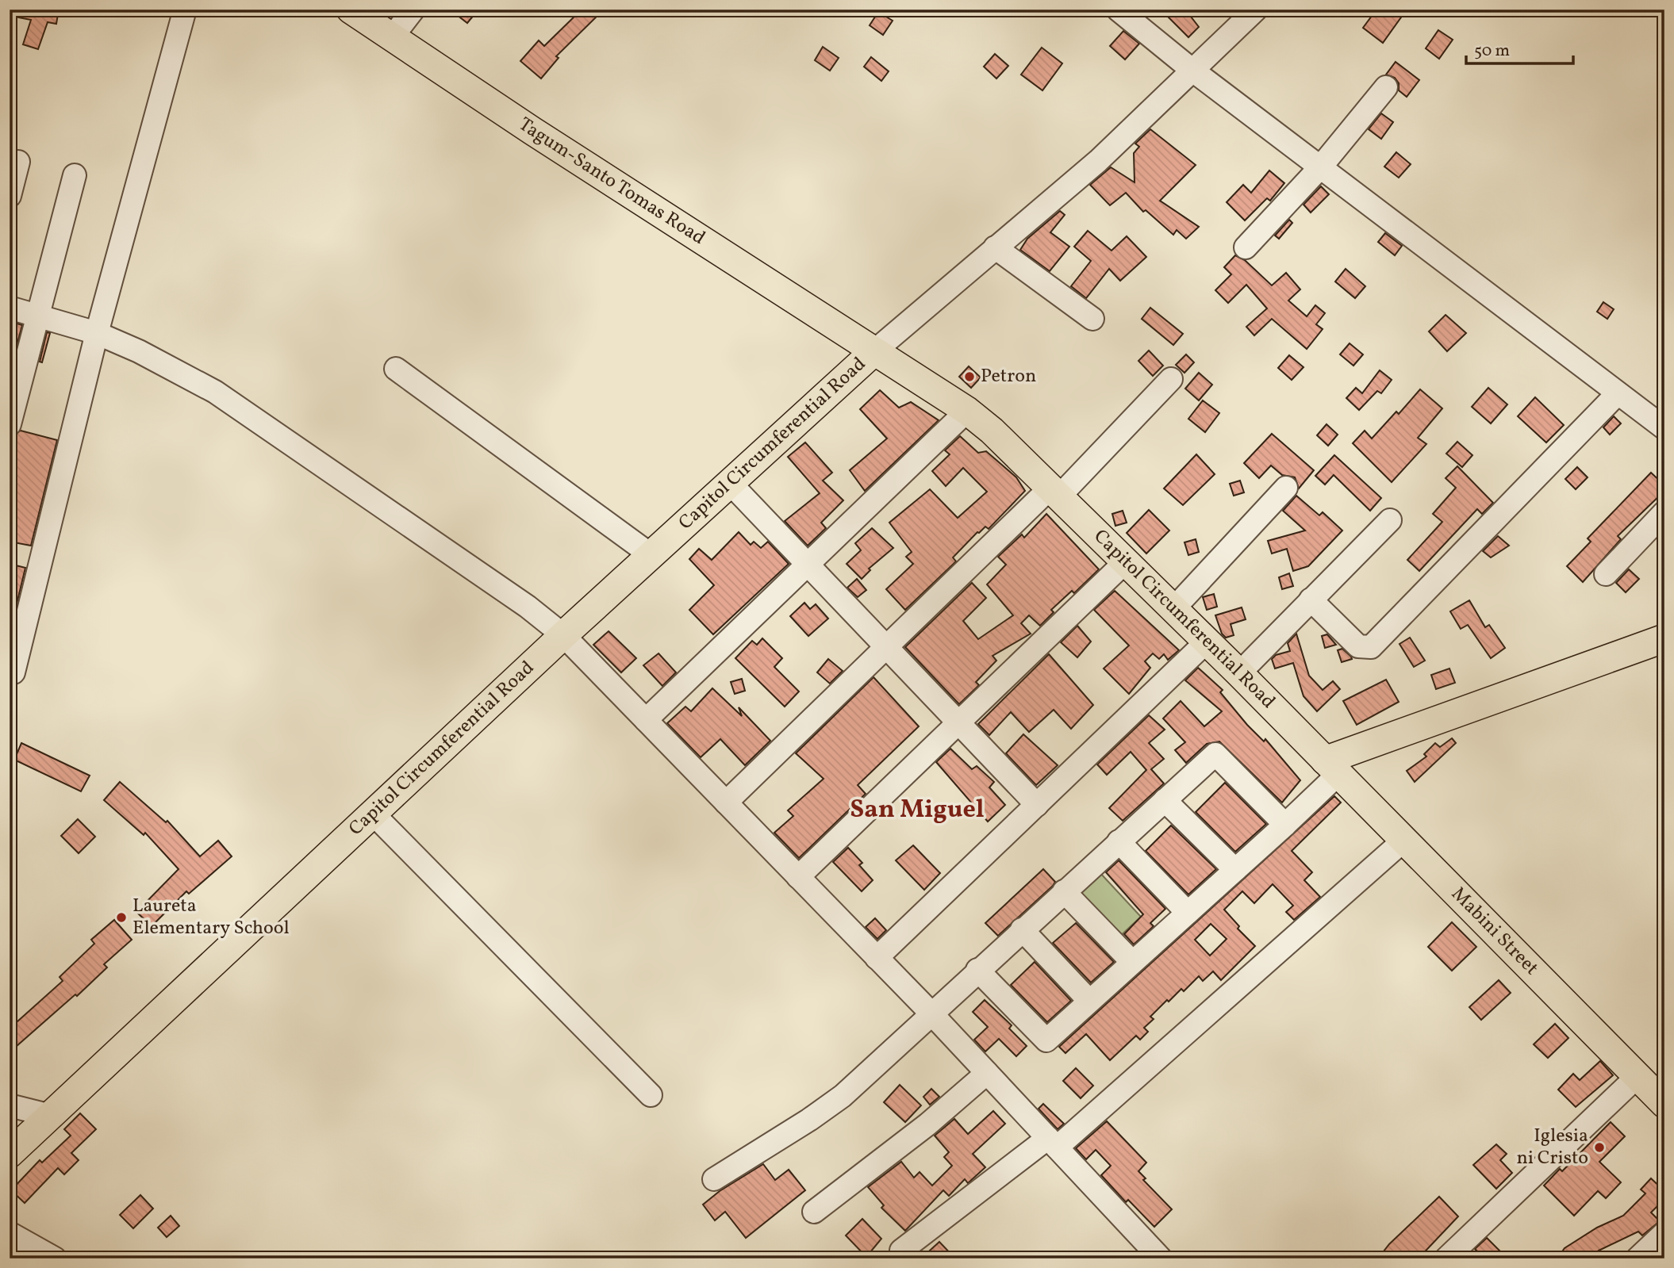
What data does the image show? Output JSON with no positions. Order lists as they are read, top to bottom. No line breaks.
{"streets":{"main road":["Tagum-Santo Tomas Road","Capitol Circumferential Road","Mabini Street"]},"crossings":[["Tagum-Santo Tomas Road","Capitol Circumferential Road"],["Capitol Circumferential Road","Mabini Street"]],"districts":["San Miguel"],"places":["Petron","Laureta Elementary School","Iglesia ni Cristo"],"scale_bar":"50 m"}
